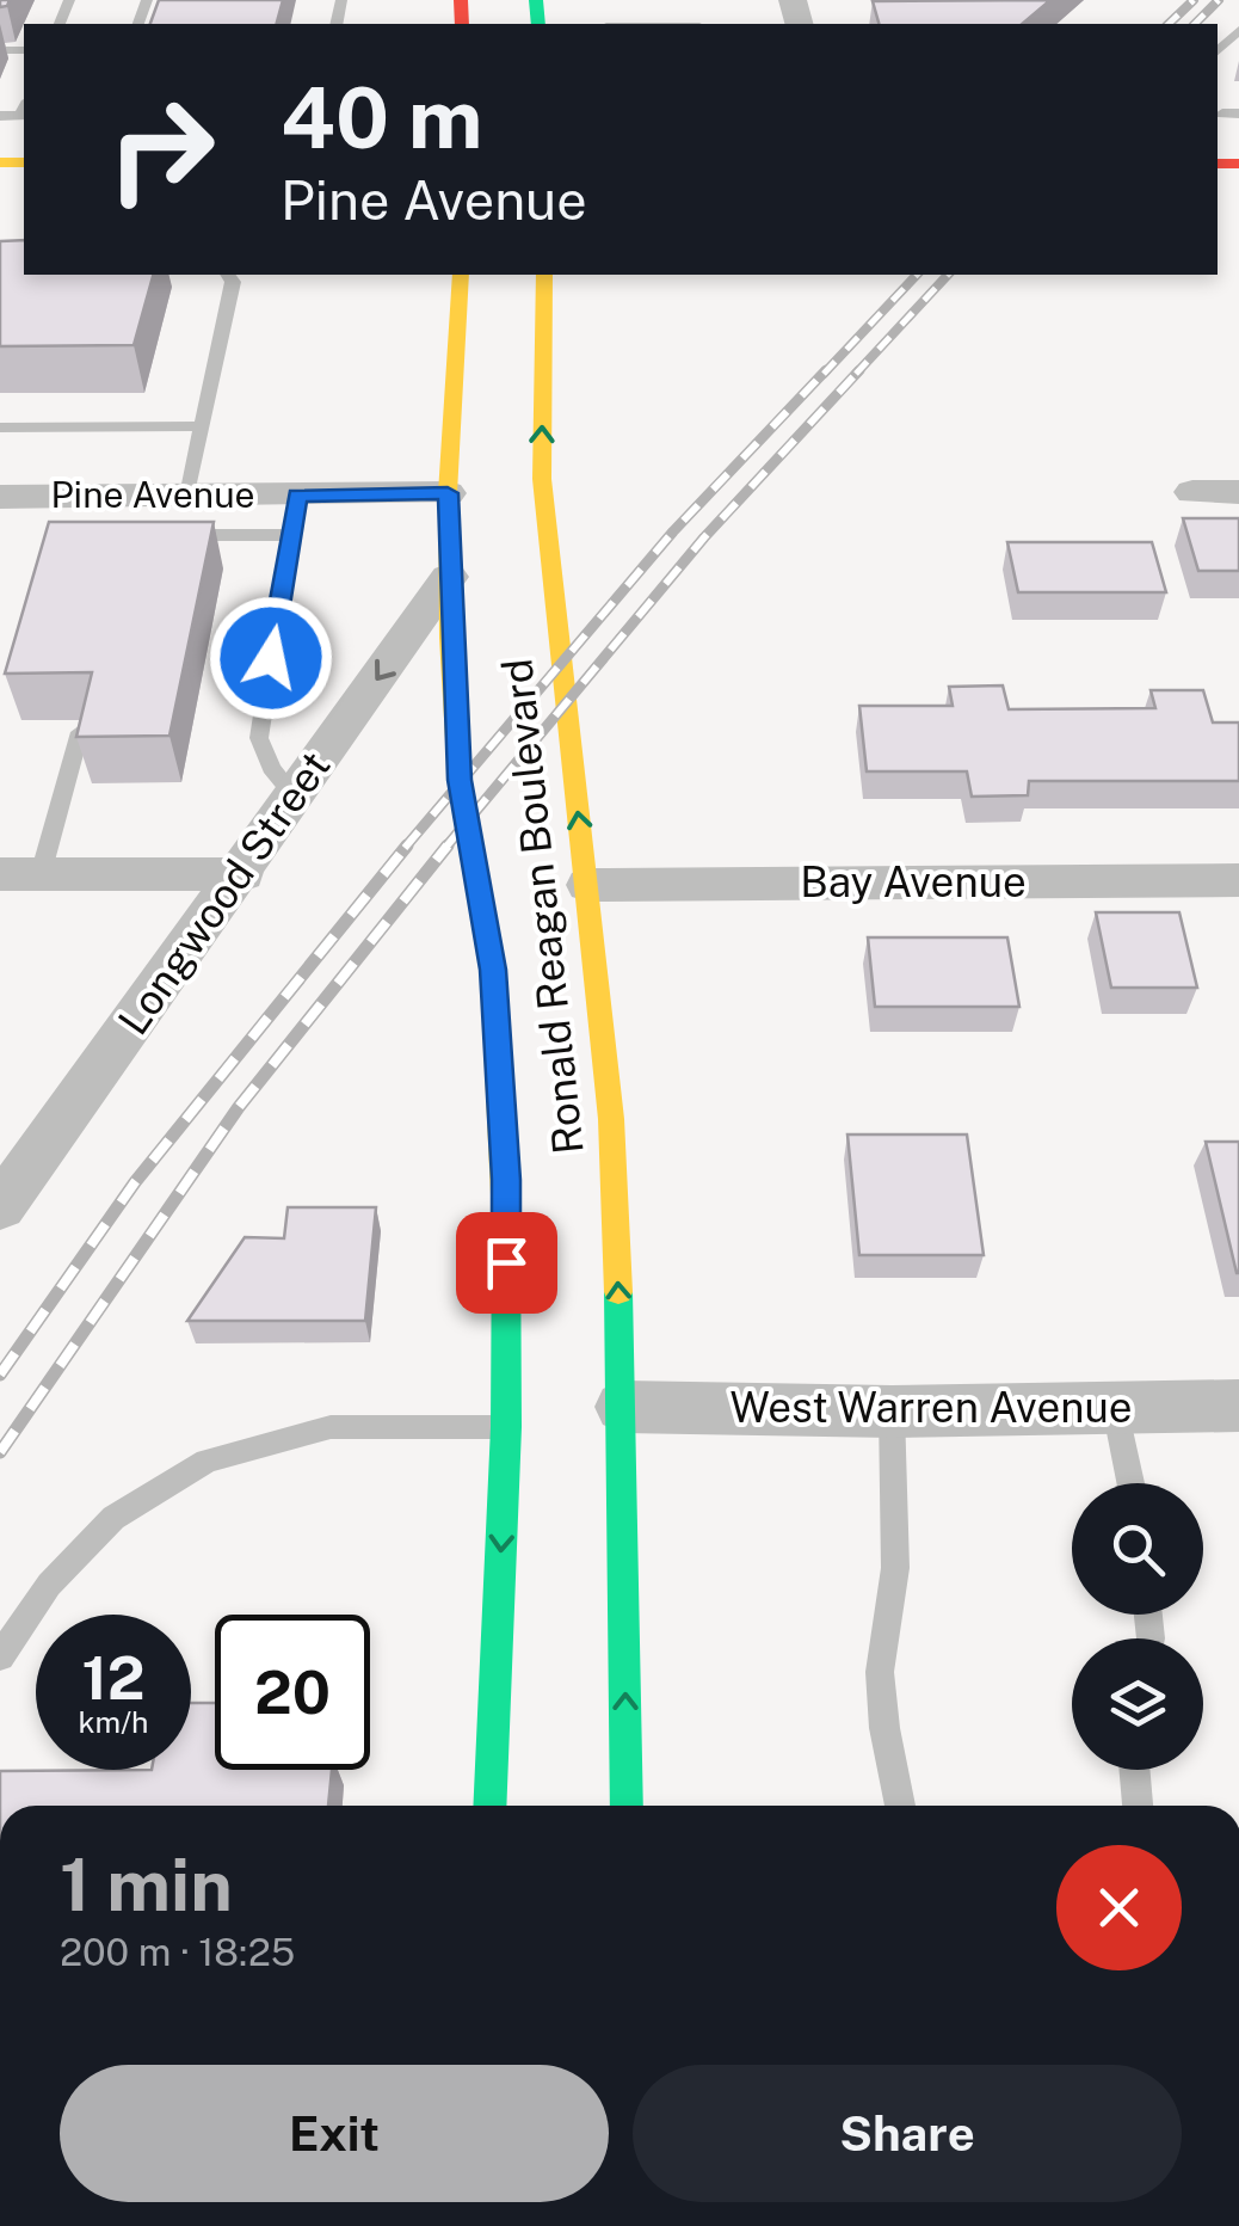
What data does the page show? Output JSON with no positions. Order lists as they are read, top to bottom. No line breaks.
{"streets":{"main road":["Ronald Reagan Boulevard"],"street":["Pine Avenue","Bay Avenue","Longwood Street","West Warren Avenue"]},"crossings":[["Pine Avenue","Ronald Reagan Boulevard"],["Bay Avenue","Ronald Reagan Boulevard"],["Longwood Street","Ronald Reagan Boulevard"],["Ronald Reagan Boulevard","West Warren Avenue"]],"page":{"turn":["40 m","Pine Avenue"],"speed":"12 km/h","limit":"20","heading":["1 min","200 m · 18:25"],"buttons":["Exit","Share"]}}
